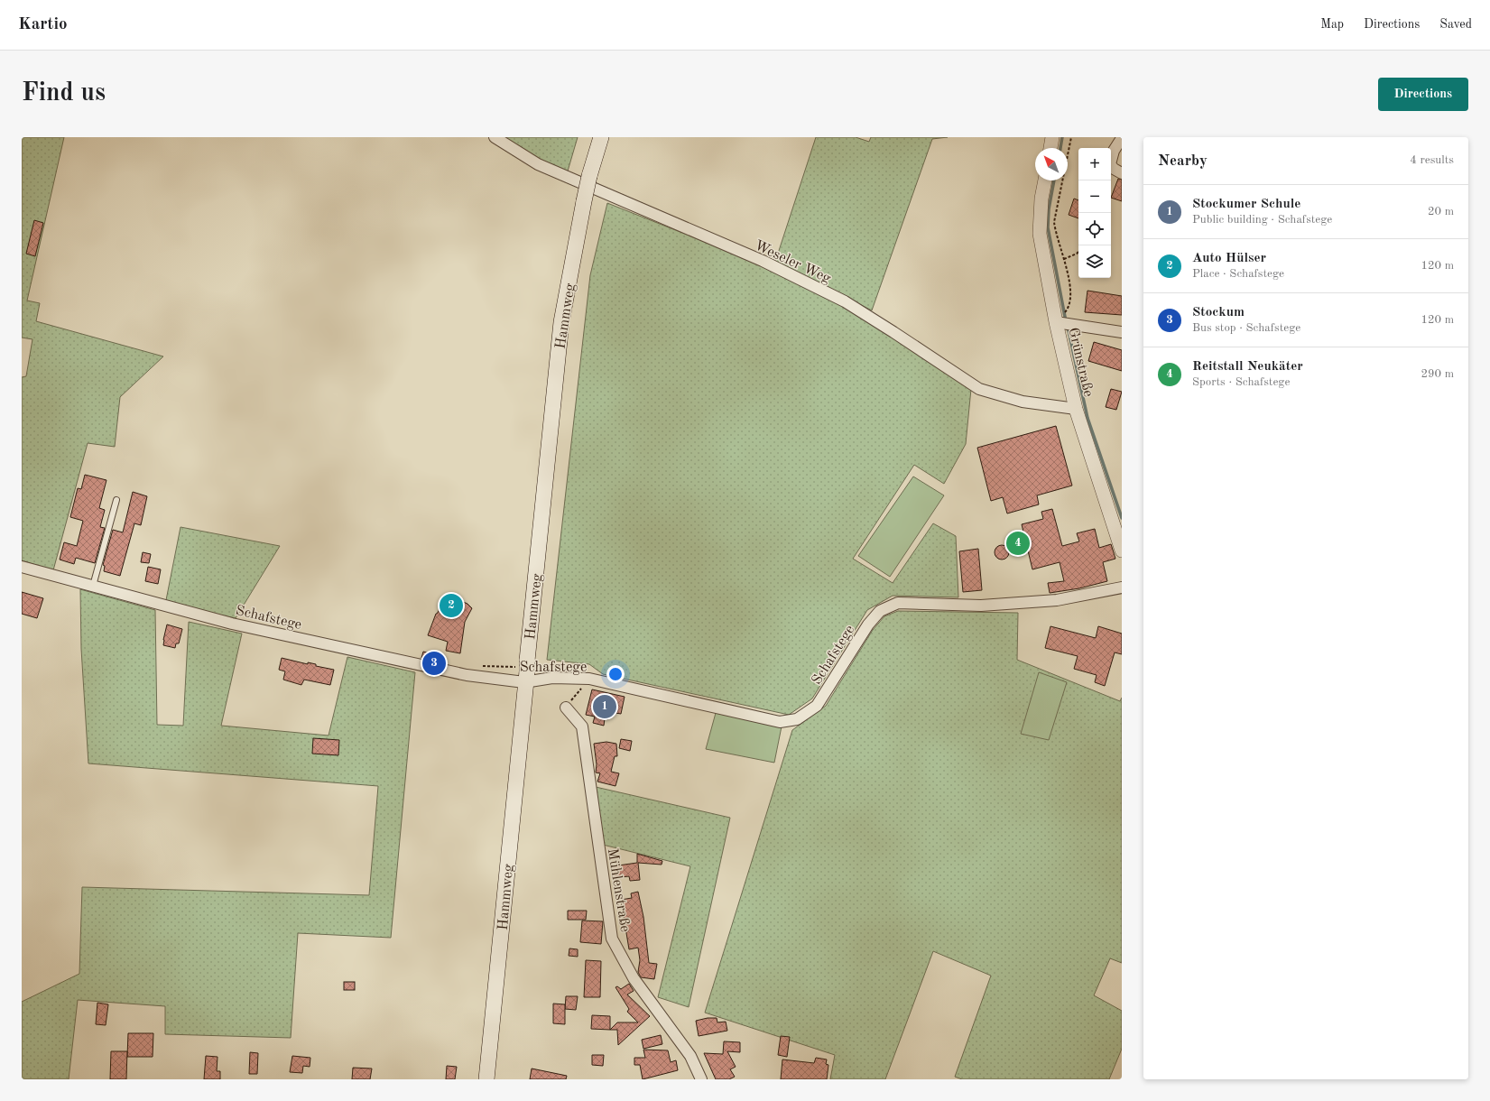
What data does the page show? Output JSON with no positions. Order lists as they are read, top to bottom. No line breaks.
{"streets":{"main road":["Hammweg"],"street":["Weseler Weg","Grünstraße","Schafstege","Mühlenstraße"]},"crossings":[["Weseler Weg","Grünstraße"],["Hammweg","Schafstege"]],"north":"top left","page":{"header":"Kartio","nav":["Map","Directions","Saved"],"buttons":"Directions","title":"Find us","heading":["Nearby","4 results"],"map_buttons":["+","−"],"list":[{"mark":"1","name":"Stockumer Schule","note":"Public building · Schafstege","value":"20 m"},{"mark":"2","name":"Auto Hülser","note":"Place · Schafstege","value":"120 m"},{"mark":"3","name":"Stockum","note":"Bus stop · Schafstege","value":"120 m"},{"mark":"4","name":"Reitstall Neukäter","note":"Sports · Schafstege","value":"290 m"}],"pins":["4","2","3","1"]}}
